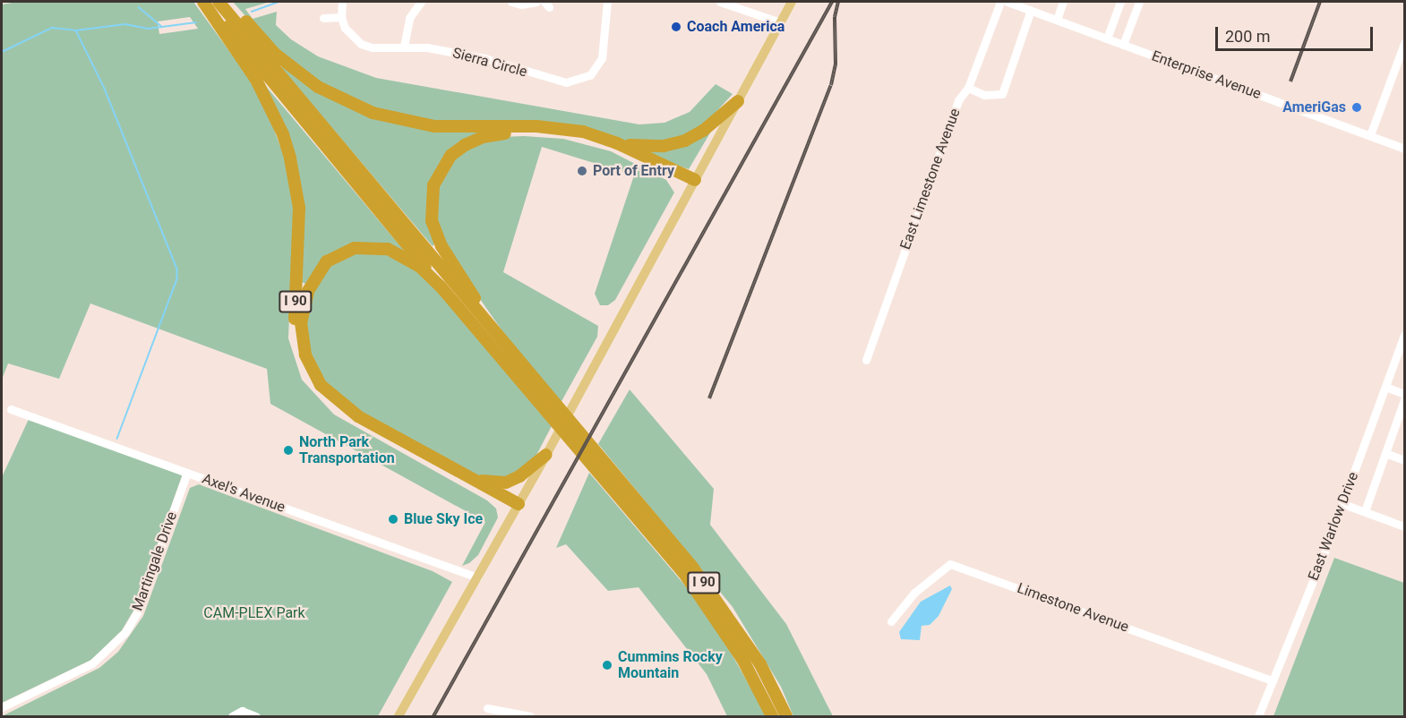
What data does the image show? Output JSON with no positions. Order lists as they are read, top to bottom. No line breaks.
{"streets":{"highway":["I 90"],"street":["Sierra Circle","Enterprise Avenue","East Limestone Avenue","Axel's Avenue","East Warlow Drive","Martingale Drive","Limestone Avenue"]},"crossings":[["Axel's Avenue","Martingale Drive"],["East Warlow Drive","Limestone Avenue"]],"parks":["CAM-PLEX Park"],"places":["Coach America","AmeriGas","Port of Entry","North Park Transportation","Blue Sky Ice","Cummins Rocky Mountain"],"scale_bar":"200 m"}
